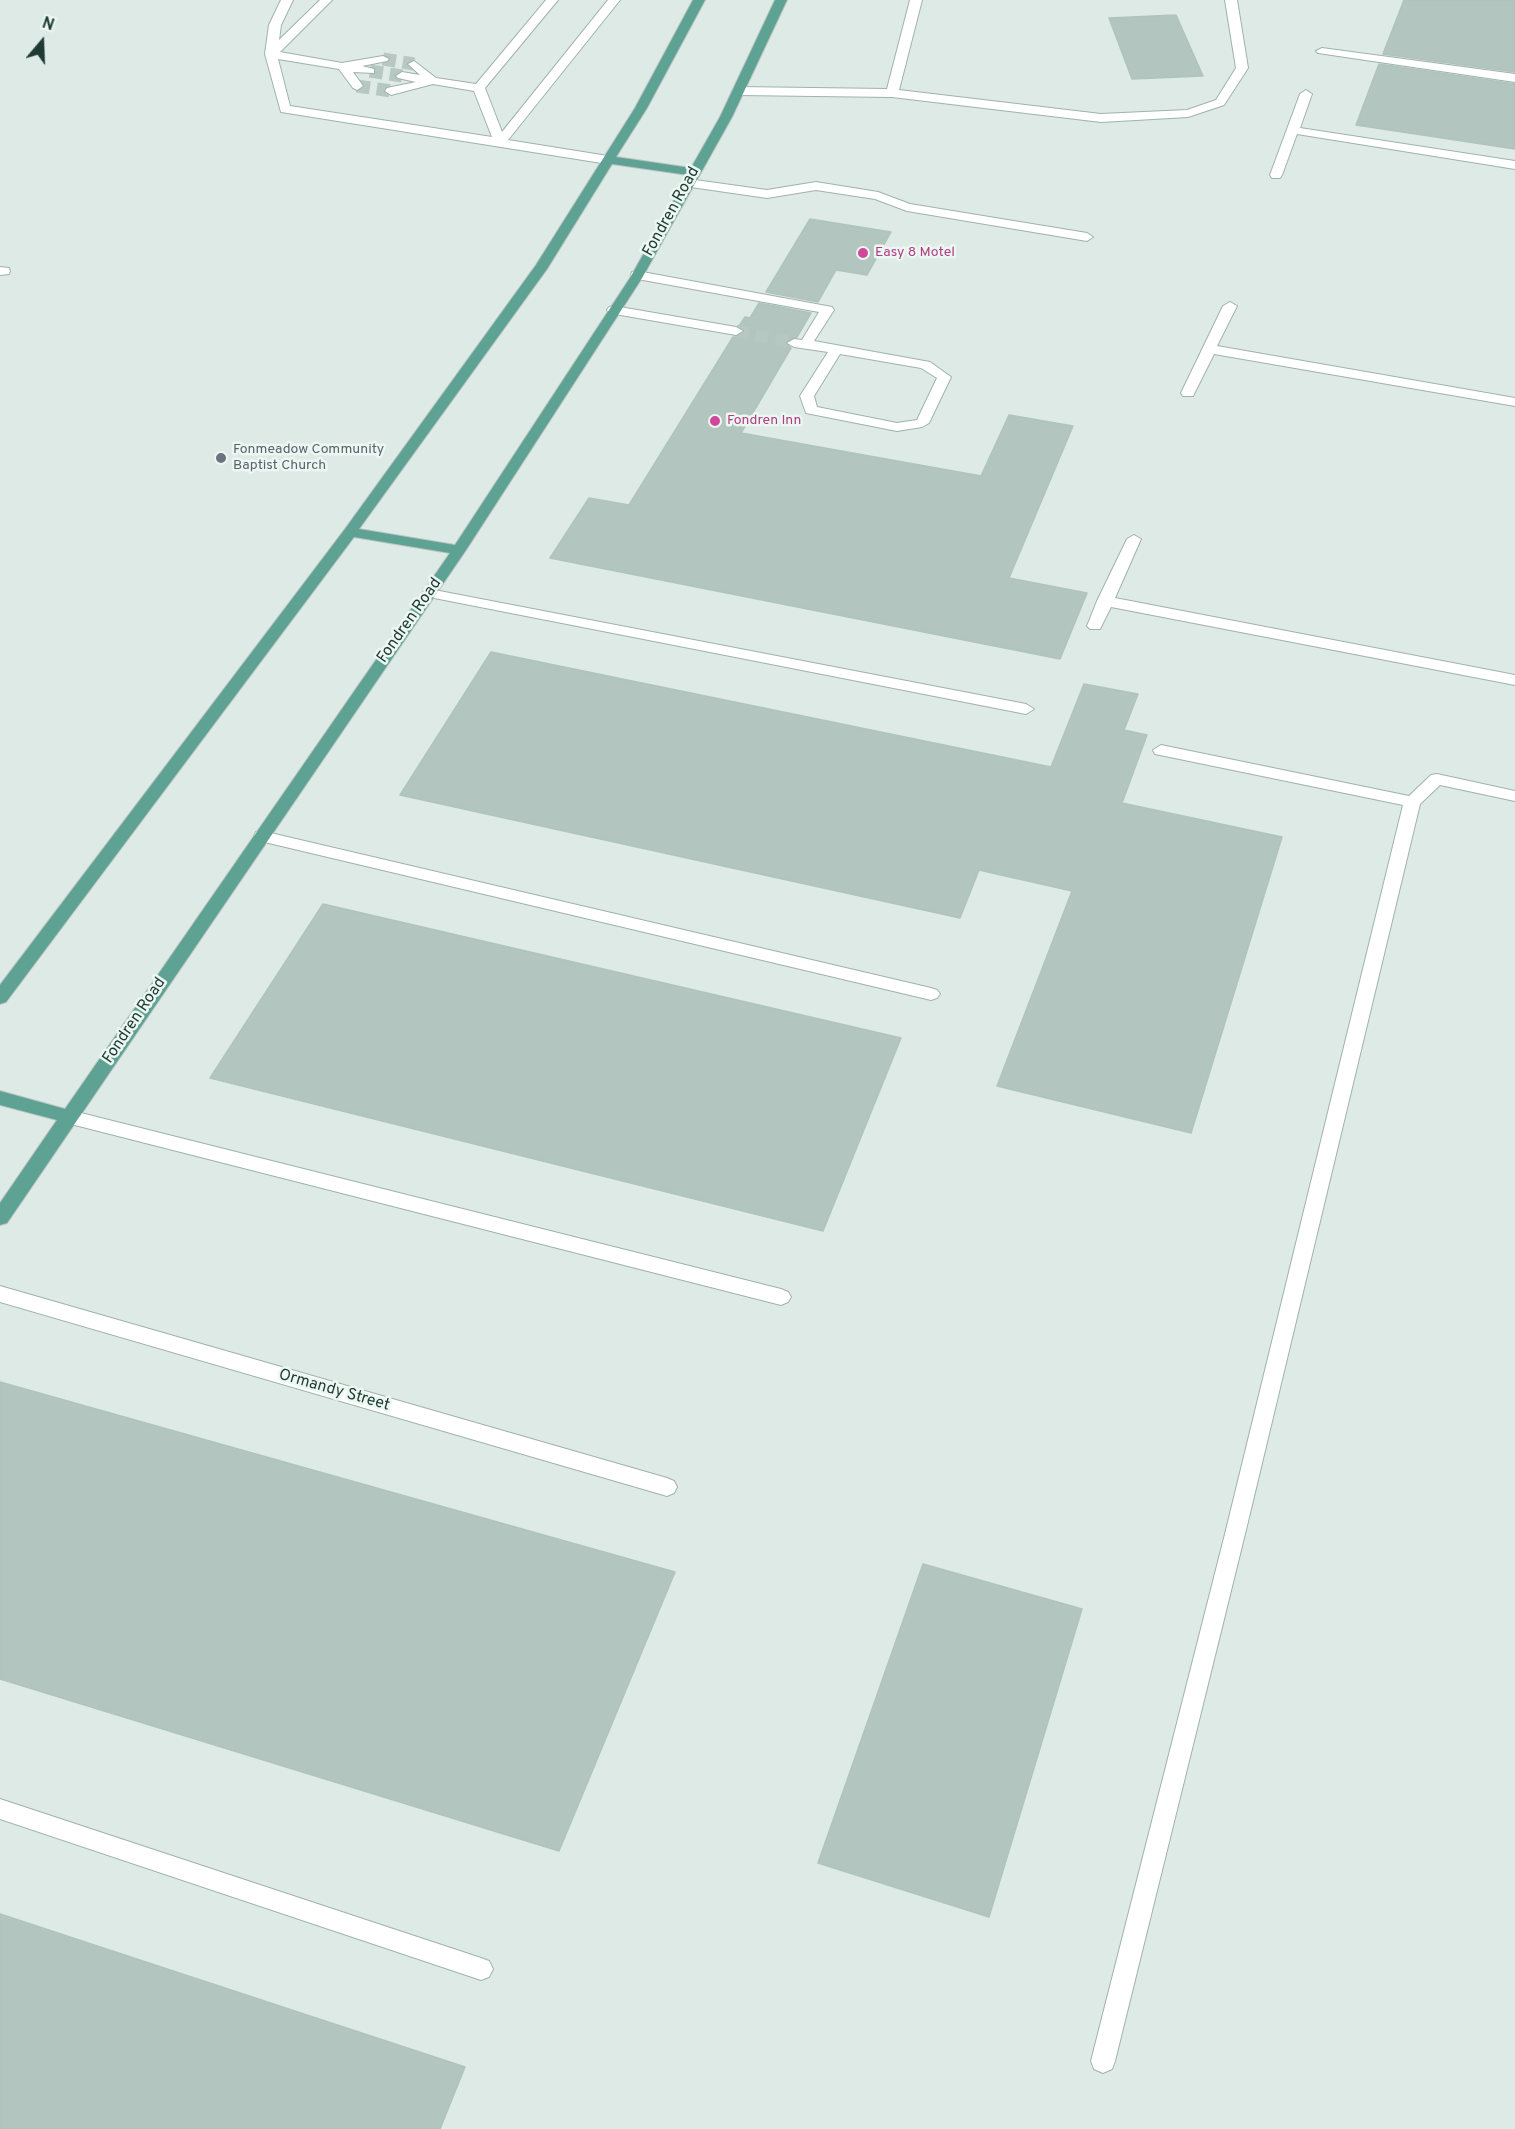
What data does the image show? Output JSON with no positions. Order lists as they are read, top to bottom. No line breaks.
{"streets":{"main road":["Fondren Road"],"street":["Ormandy Street"]},"places":["Easy 8 Motel","Fondren Inn","Fonmeadow Community Baptist Church"],"north":"top"}
